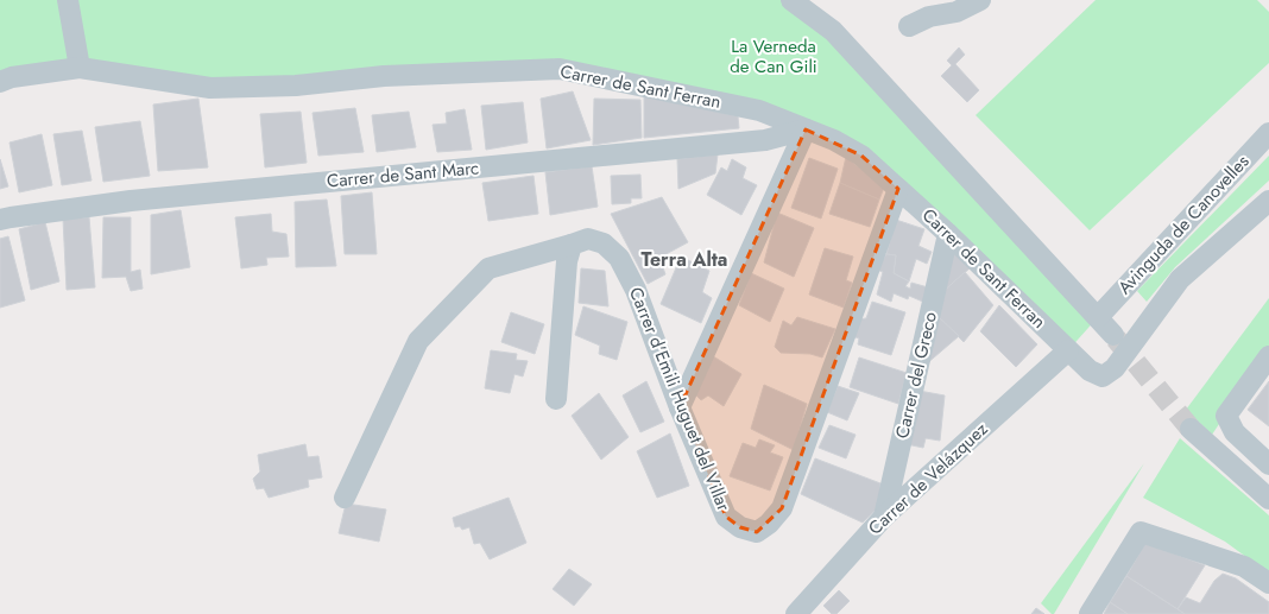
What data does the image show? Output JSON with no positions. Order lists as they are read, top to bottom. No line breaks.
{"streets":{"street":["Carrer de Sant Ferran","Carrer de Sant Marc","Avinguda de Canovelles","Carrer del Greco","Carrer d'Emili Huguet del Villar","Carrer de Velázquez"]},"crossings":[["Carrer de Sant Ferran","Carrer de Sant Marc"],["Carrer de Sant Ferran","Carrer del Greco"],["Carrer de Sant Ferran","Carrer d'Emili Huguet del Villar"],["Carrer de Sant Ferran","Carrer de Velázquez"],["Carrer del Greco","Carrer de Velázquez"]],"districts":["Terra Alta"],"parks":["La Verneda de Can Gili"]}
